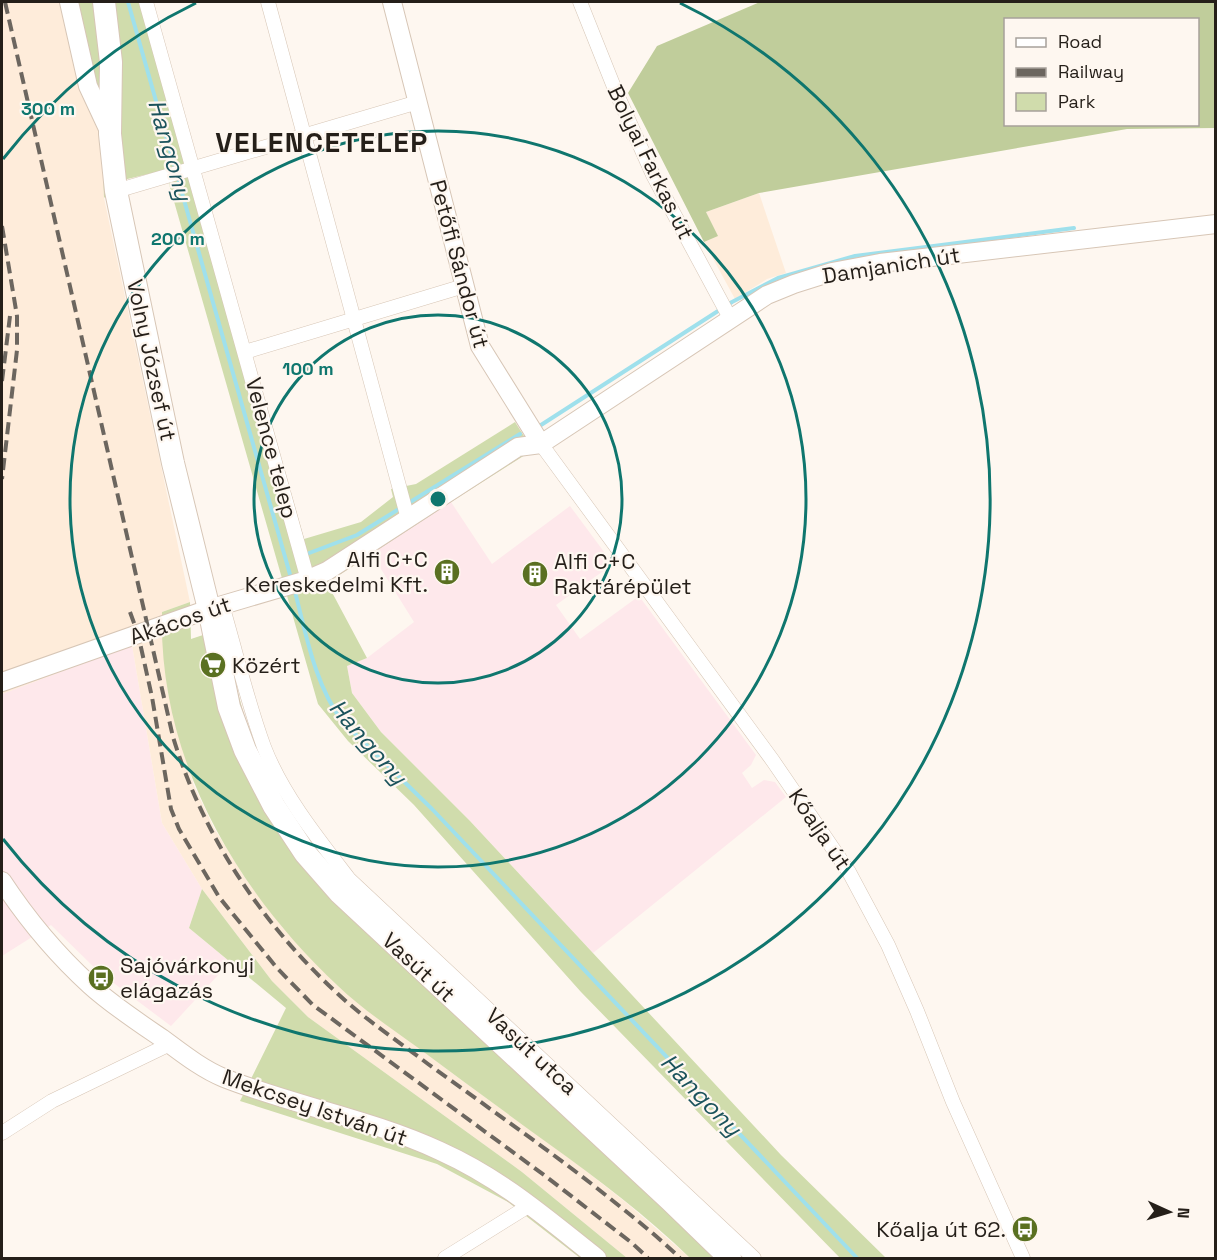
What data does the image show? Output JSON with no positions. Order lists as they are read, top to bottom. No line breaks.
{"streets":{"main road":["Volny József út","Vasút út"],"street":["Bolyai Farkas út","Petőfi Sándor út","Damjanich út","Velence telep","Akácos út","Kőalja út","Vasút utca","Mekcsey István út"]},"crossings":[["Bolyai Farkas út","Damjanich út"],["Petőfi Sándor út","Damjanich út"],["Petőfi Sándor út","Velence telep"],["Petőfi Sándor út","Akácos út"],["Petőfi Sándor út","Kőalja út"],["Damjanich út","Akácos út"],["Damjanich út","Kőalja út"],["Volny József út","Akácos út"],["Volny József út","Vasút út"],["Volny József út","Vasút utca"],["Velence telep","Akácos út"],["Akácos út","Kőalja út"],["Akácos út","Vasút út"],["Akácos út","Vasút utca"],["Vasút út","Vasút utca"]],"districts":["VELENCETELEP"],"water":["Hangony"],"places":{"building":["Alfi C+C Kereskedelmi Kft.","Alfi C+C Raktárépület"],"supermarket":["Közért"],"bus stop":["Sajóvárkonyi elágazás","Kőalja út 62."]},"legend":["Road","Railway","Park"],"north":"right","rings":["300 m","200 m","100 m"]}
